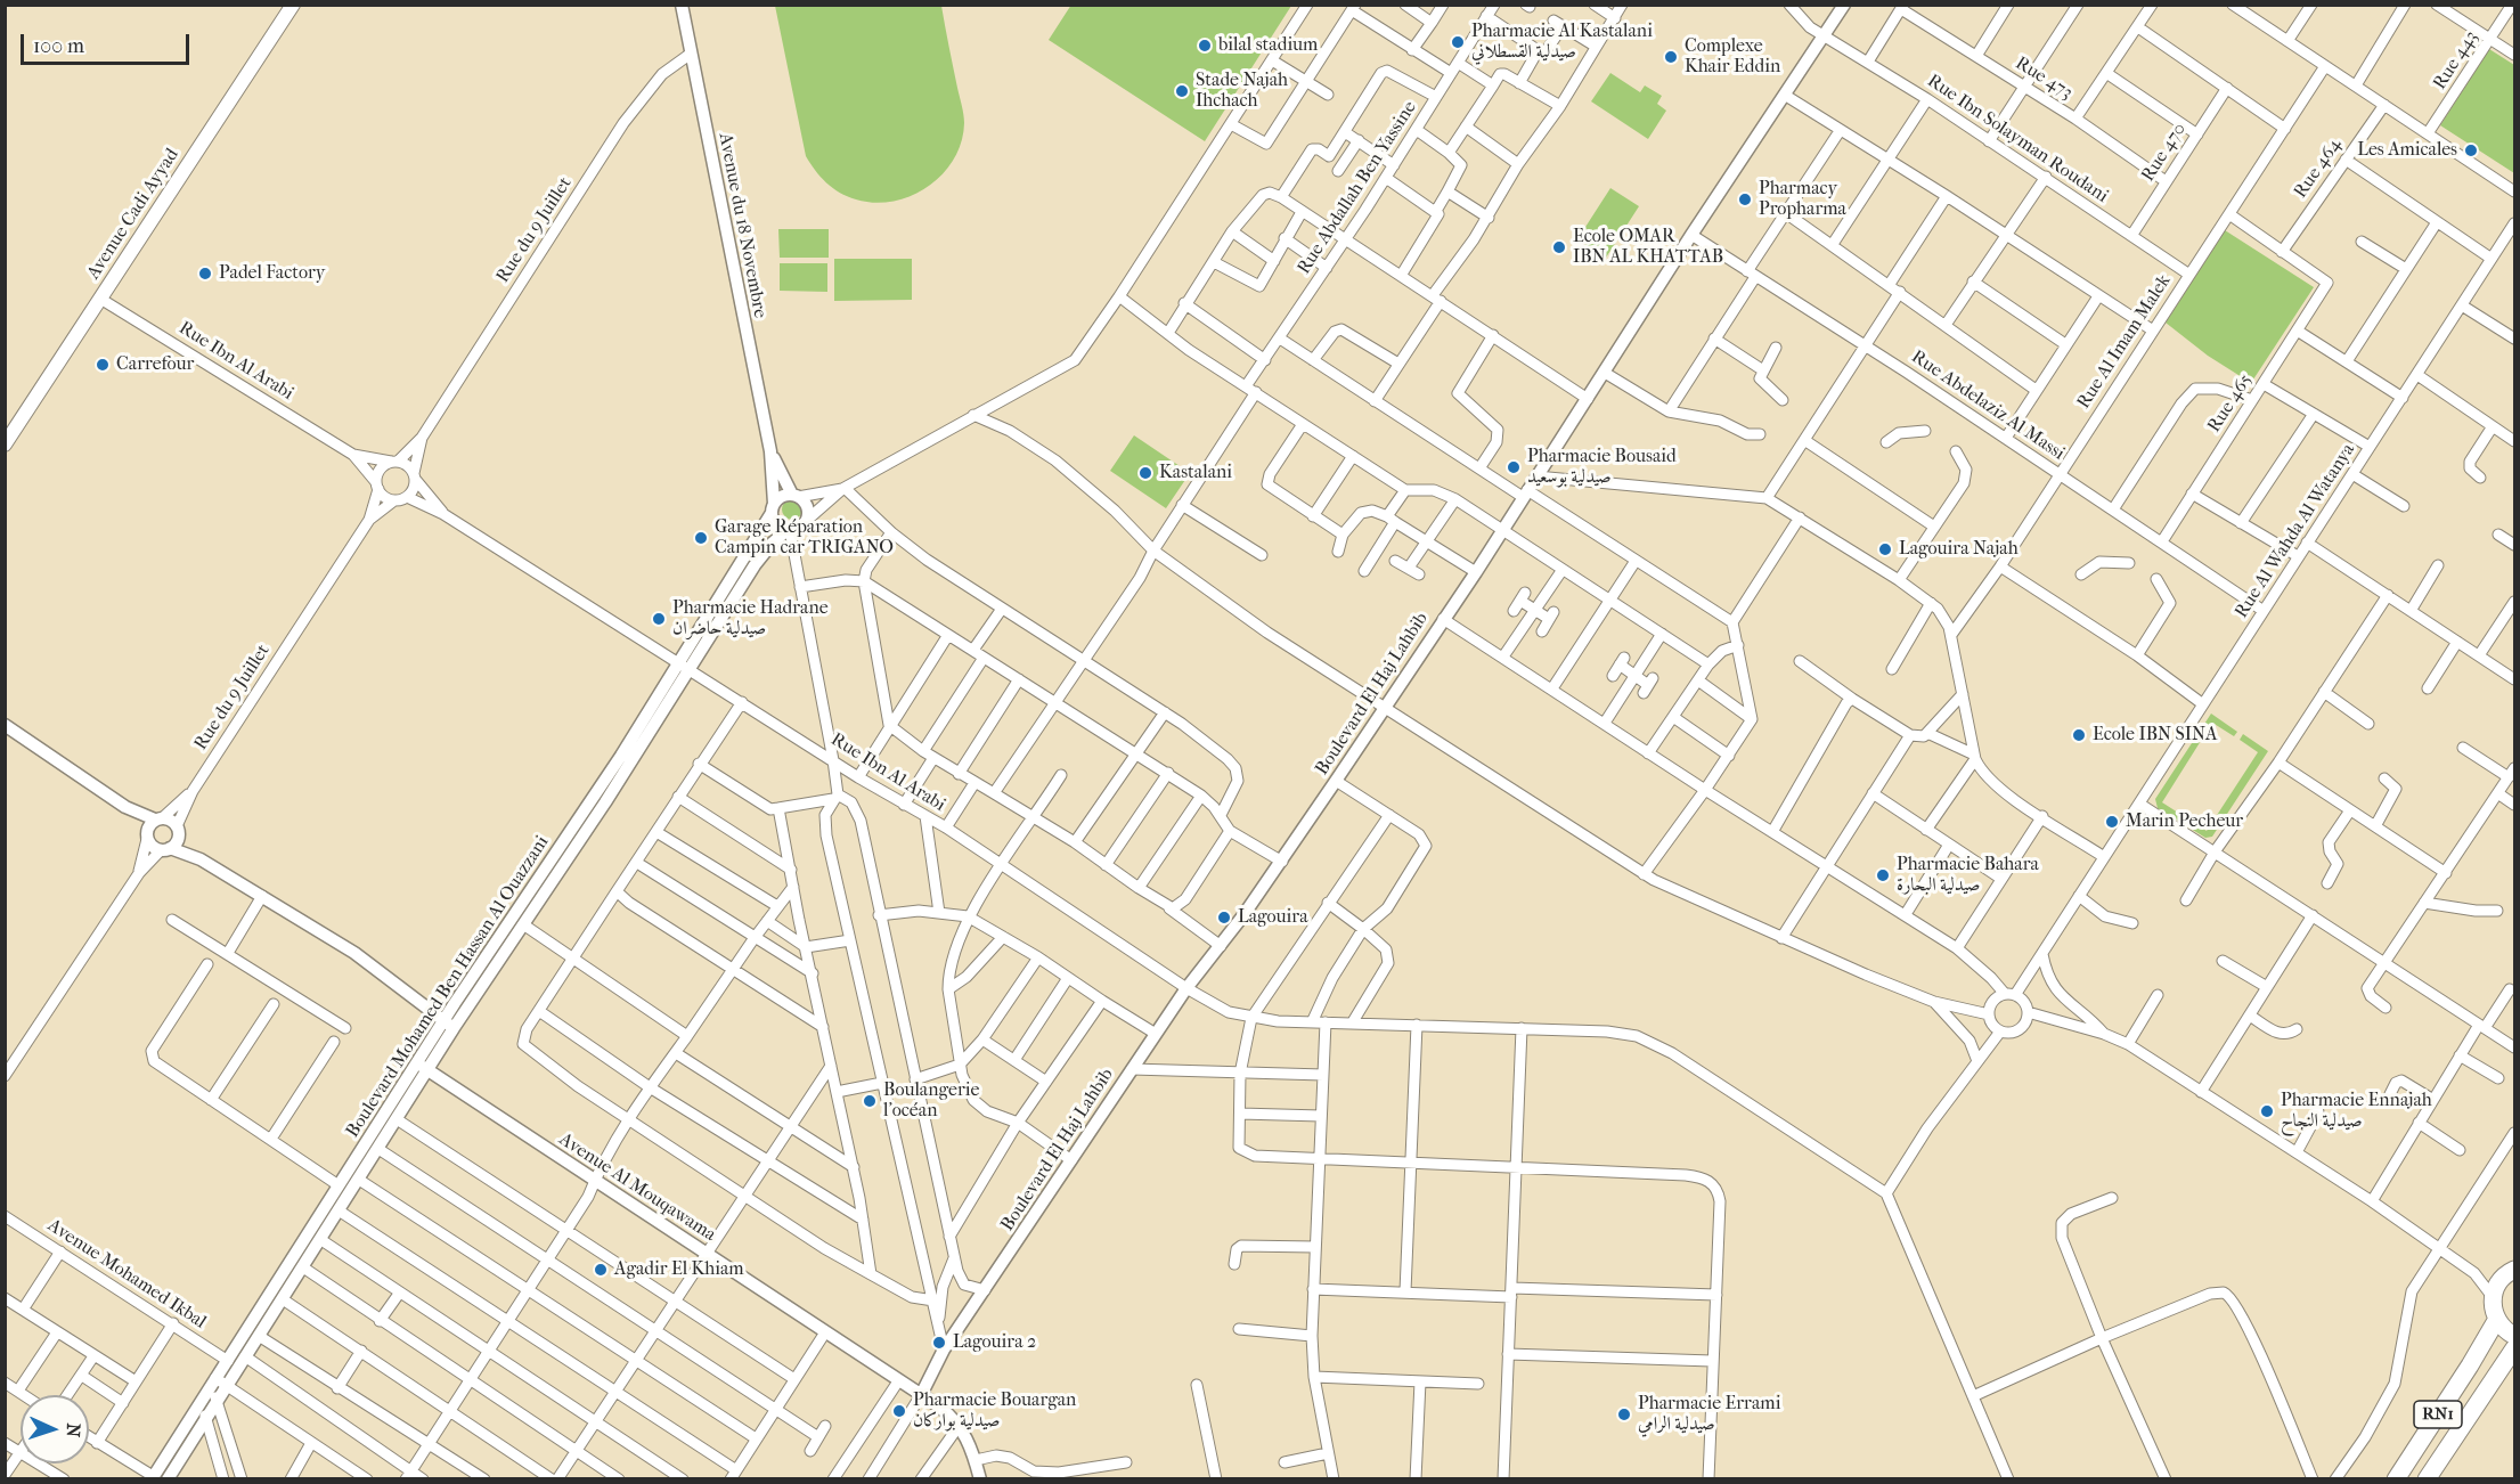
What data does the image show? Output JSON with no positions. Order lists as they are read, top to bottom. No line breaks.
{"streets":{"highway":["RN1"],"main road":["Avenue Cadi Ayyad"],"street":["Rue 443","Rue 473","Rue Ibn Solayman Roudani","Rue 470","Rue 464","Rue Abdallah Ben Yassine","Avenue du 18 Novembre","Rue du 9 Juillet","Rue Al Imam Malek","Rue Ibn Al Arabi","Rue 465","Rue Abdelaziz Al Massi","Rue Al Wahda Al Watanya","Boulevard El Haj Lahbib","Boulevard Mohamed Ben Hassan Al Ouazzani","Avenue Al Mouqawama","Avenue Mohamed Ikbal"]},"crossings":[["Rue 473","Rue 470"],["Rue Ibn Solayman Roudani","Rue 470"],["Rue Ibn Solayman Roudani","Rue Al Imam Malek"],["Rue Ibn Solayman Roudani","Boulevard El Haj Lahbib"],["Rue 464","Rue 465"],["Avenue Cadi Ayyad","Rue Ibn Al Arabi"],["Avenue du 18 Novembre","Rue du 9 Juillet"],["Avenue du 18 Novembre","Boulevard Mohamed Ben Hassan Al Ouazzani"],["Rue du 9 Juillet","Rue Ibn Al Arabi"],["Rue Al Imam Malek","Rue Abdelaziz Al Massi"],["Rue Ibn Al Arabi","Boulevard El Haj Lahbib"],["Rue Ibn Al Arabi","Boulevard Mohamed Ben Hassan Al Ouazzani"],["Rue 465","Rue Abdelaziz Al Massi"],["Rue Abdelaziz Al Massi","Rue Al Wahda Al Watanya"],["Rue Abdelaziz Al Massi","Boulevard El Haj Lahbib"],["Boulevard El Haj Lahbib","Avenue Al Mouqawama"],["Boulevard Mohamed Ben Hassan Al Ouazzani","Avenue Al Mouqawama"],["Boulevard Mohamed Ben Hassan Al Ouazzani","Avenue Mohamed Ikbal"]],"places":["Pharmacie Al Kastalani صيدلية القسطلاني","bilal stadium","Complexe Khair Eddin","Stade Najah Ihchach","Les Amicales","Pharmacy Propharma","Ecole OMAR IBN AL KHATTAB","Padel Factory","Carrefour","Pharmacie Bousaid صيدلية بوسعيد","Kastalani","Garage Réparation Campin car TRIGANO","Lagouira Najah","Pharmacie Hadrane صيدلية حاضران","Ecole IBN SINA","Marin Pecheur","Pharmacie Bahara صيدلية البحارة","Lagouira","Boulangerie l'océan","Pharmacie Ennajah صيدلية النجاح","Agadir El Khiam","Lagouira 2","Pharmacie Bouargan صيدلية بواركان","Pharmacie Errami صيدلية الرامي"],"scale_bar":"100 m","north":"right"}
